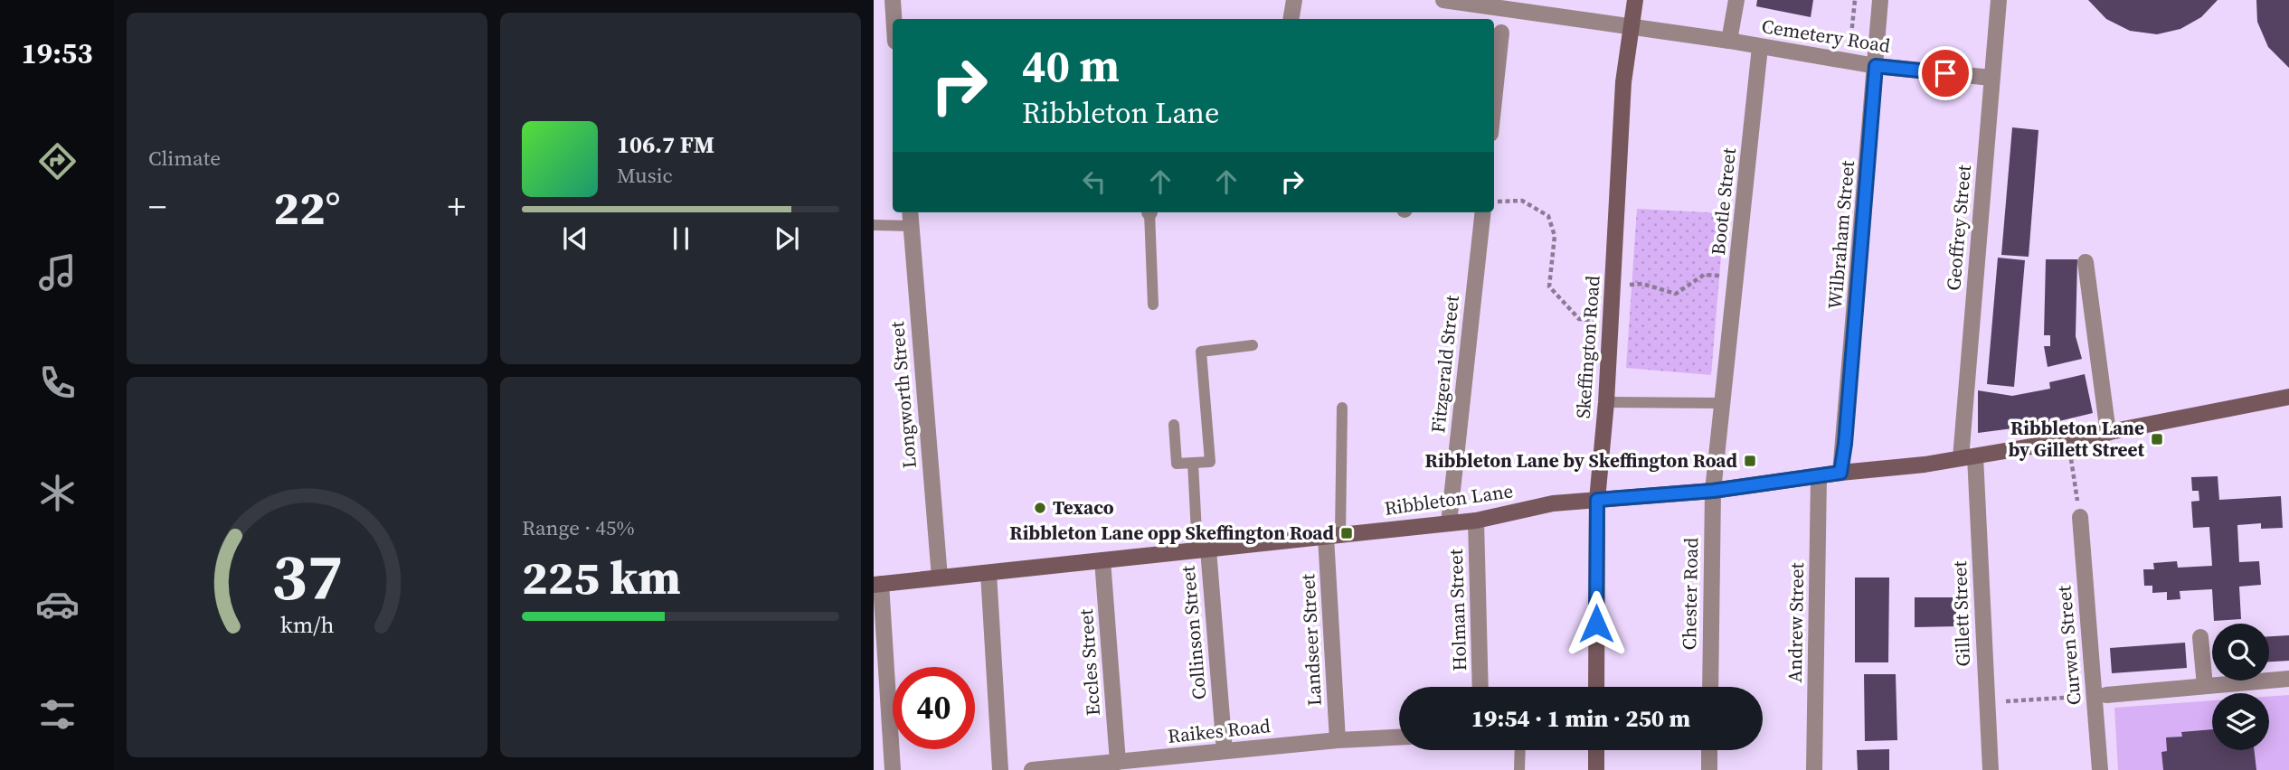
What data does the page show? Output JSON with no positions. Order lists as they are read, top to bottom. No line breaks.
{"streets":{"main road":["Skeffington Road","Ribbleton Lane"],"street":["Cemetery Road","Bootle Street","Geoffrey Street","Wilbraham Street","Fitzgerald Street","Longworth Street","Chester Road","Holman Street","Gillett Street","Andrew Street","Collinson Street","Landseer Street","Curwen Street","Eccles Street","Raikes Road"]},"crossings":[["Cemetery Road","Bootle Street"],["Cemetery Road","Geoffrey Street"],["Cemetery Road","Wilbraham Street"],["Cemetery Road","Skeffington Road"],["Geoffrey Street","Ribbleton Lane"],["Geoffrey Street","Gillett Street"],["Wilbraham Street","Ribbleton Lane"],["Skeffington Road","Ribbleton Lane"],["Fitzgerald Street","Ribbleton Lane"],["Longworth Street","Ribbleton Lane"],["Ribbleton Lane","Chester Road"],["Ribbleton Lane","Holman Street"],["Ribbleton Lane","Gillett Street"],["Ribbleton Lane","Andrew Street"],["Ribbleton Lane","Collinson Street"],["Ribbleton Lane","Landseer Street"],["Ribbleton Lane","Eccles Street"],["Collinson Street","Raikes Road"],["Landseer Street","Raikes Road"],["Eccles Street","Raikes Road"]],"places":{"transit":["Ribbleton Lane by Gillett Street","Ribbleton Lane by Skeffington Road","Ribbleton Lane opp Skeffington Road"],"other":["Texaco"]},"page":{"tabs":"19:53","tile":["Climate",["Range · 45%","225 km"]],"turn":["40 m","Ribbleton Lane"],"song":["106.7 FM","Music"],"heat":["−","22°","+"],"limit":"40","trip":"19:54 · 1 min · 250 m","gauge":["37","km/h"]}}
